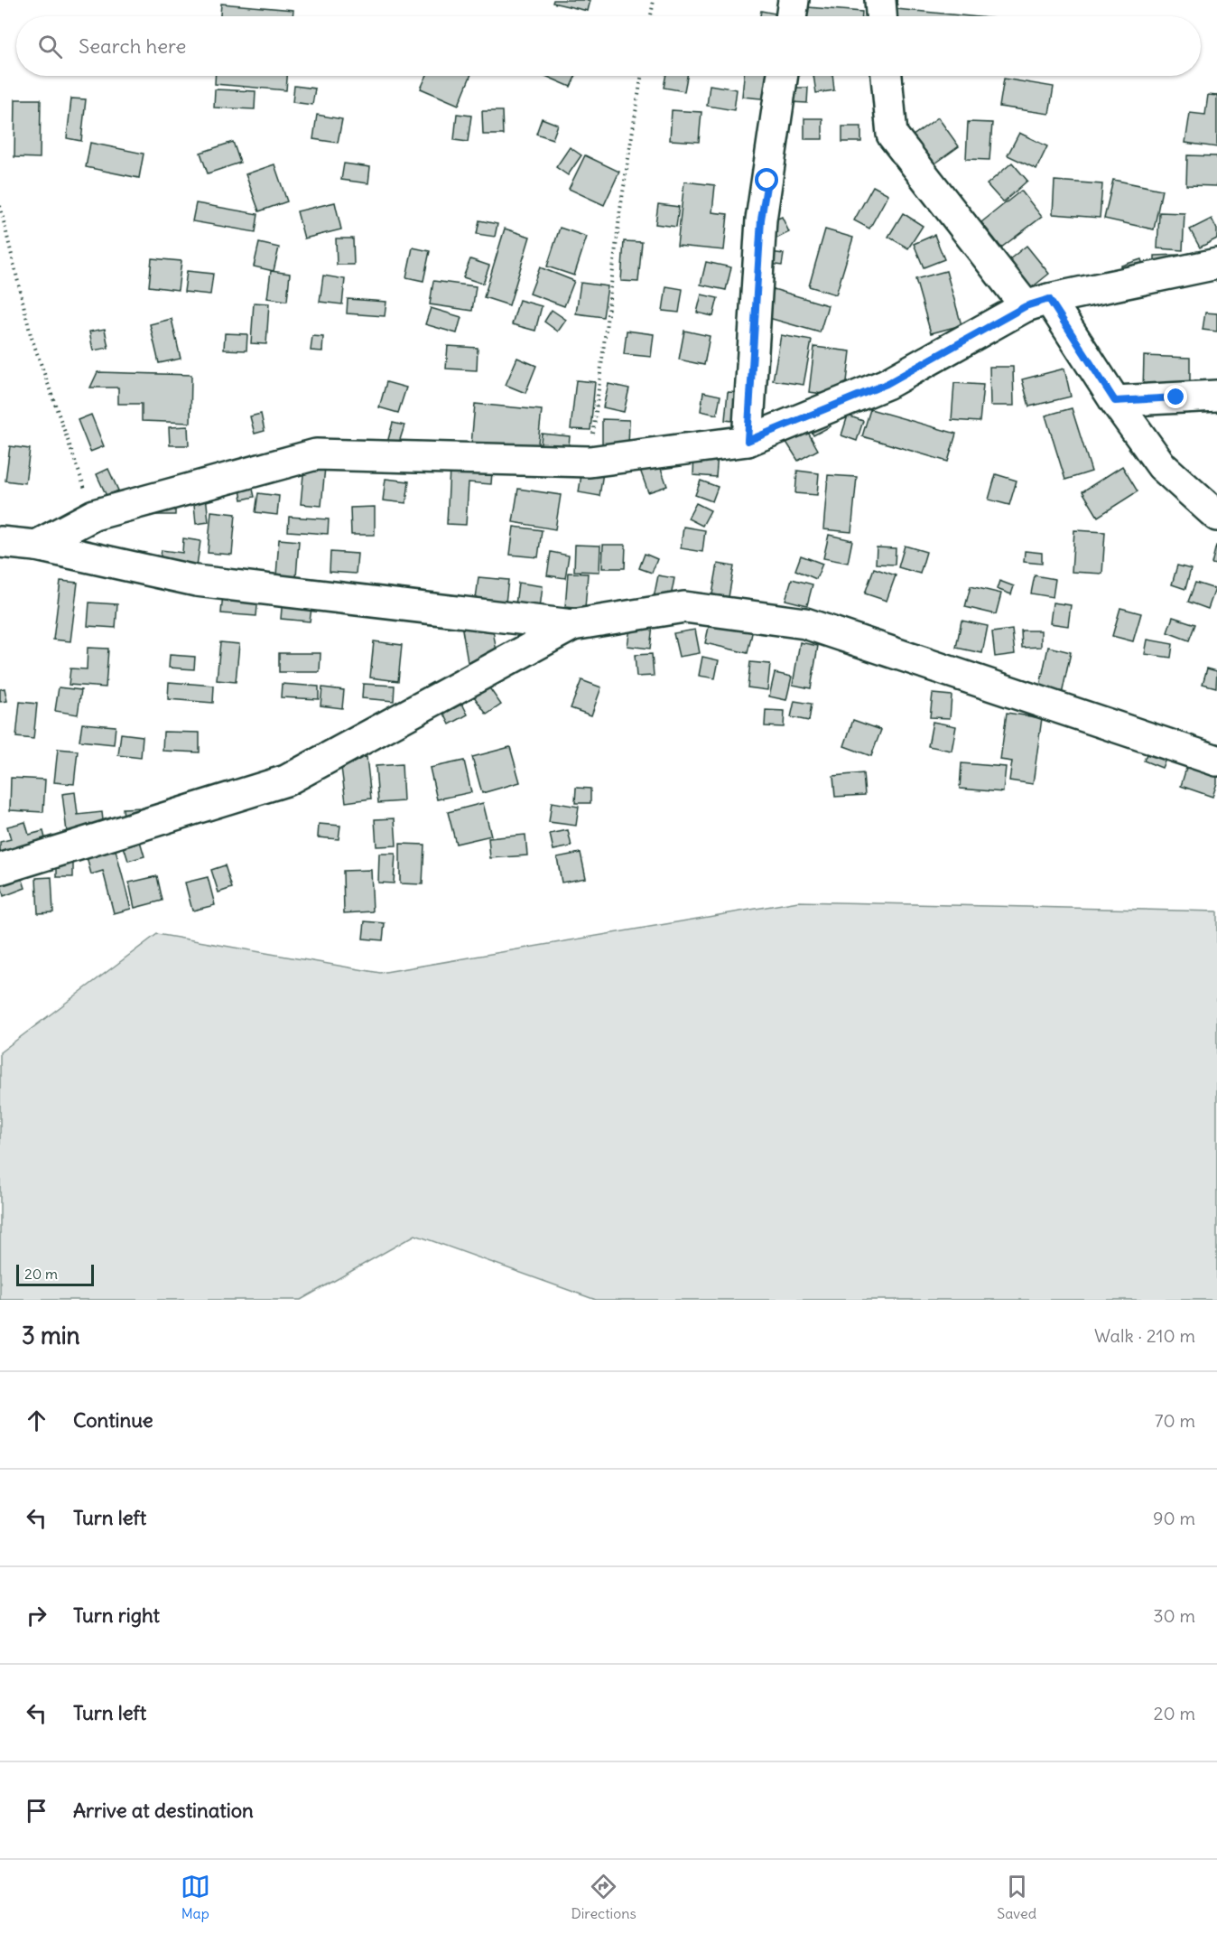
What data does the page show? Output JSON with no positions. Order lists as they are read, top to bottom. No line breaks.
{"scale_bar":"20 m","page":{"search":"Search here","scale":"20 m","heading":["3 min","Walk · 210 m"],"list":[["Continue","70 m"],["Turn left","90 m"],["Turn right","30 m"],["Turn left","20 m"],"Arrive at destination"],"nav":["Map","Directions","Saved"]}}
